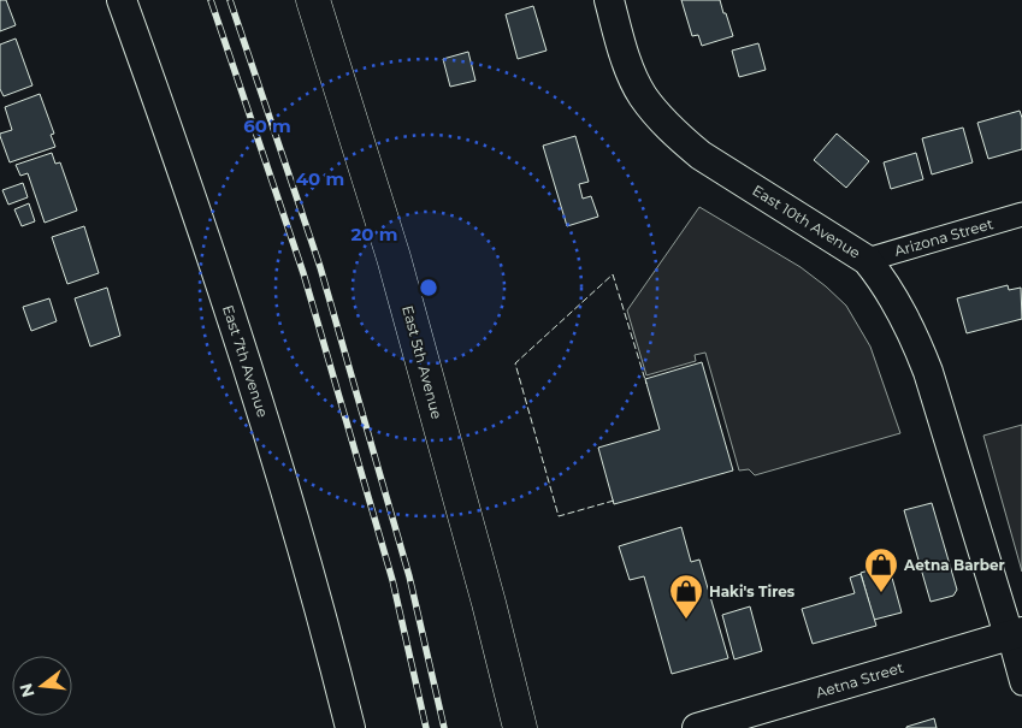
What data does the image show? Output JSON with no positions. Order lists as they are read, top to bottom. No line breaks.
{"streets":{"main road":["East 5th Avenue"],"street":["East 10th Avenue","Arizona Street","East 7th Avenue","Aetna Street"]},"crossings":[["East 10th Avenue","Arizona Street"],["East 10th Avenue","Aetna Street"]],"places":{"shop":["Aetna Barber","Haki's Tires"]},"north":"left","rings":["60 m","40 m","20 m"]}
